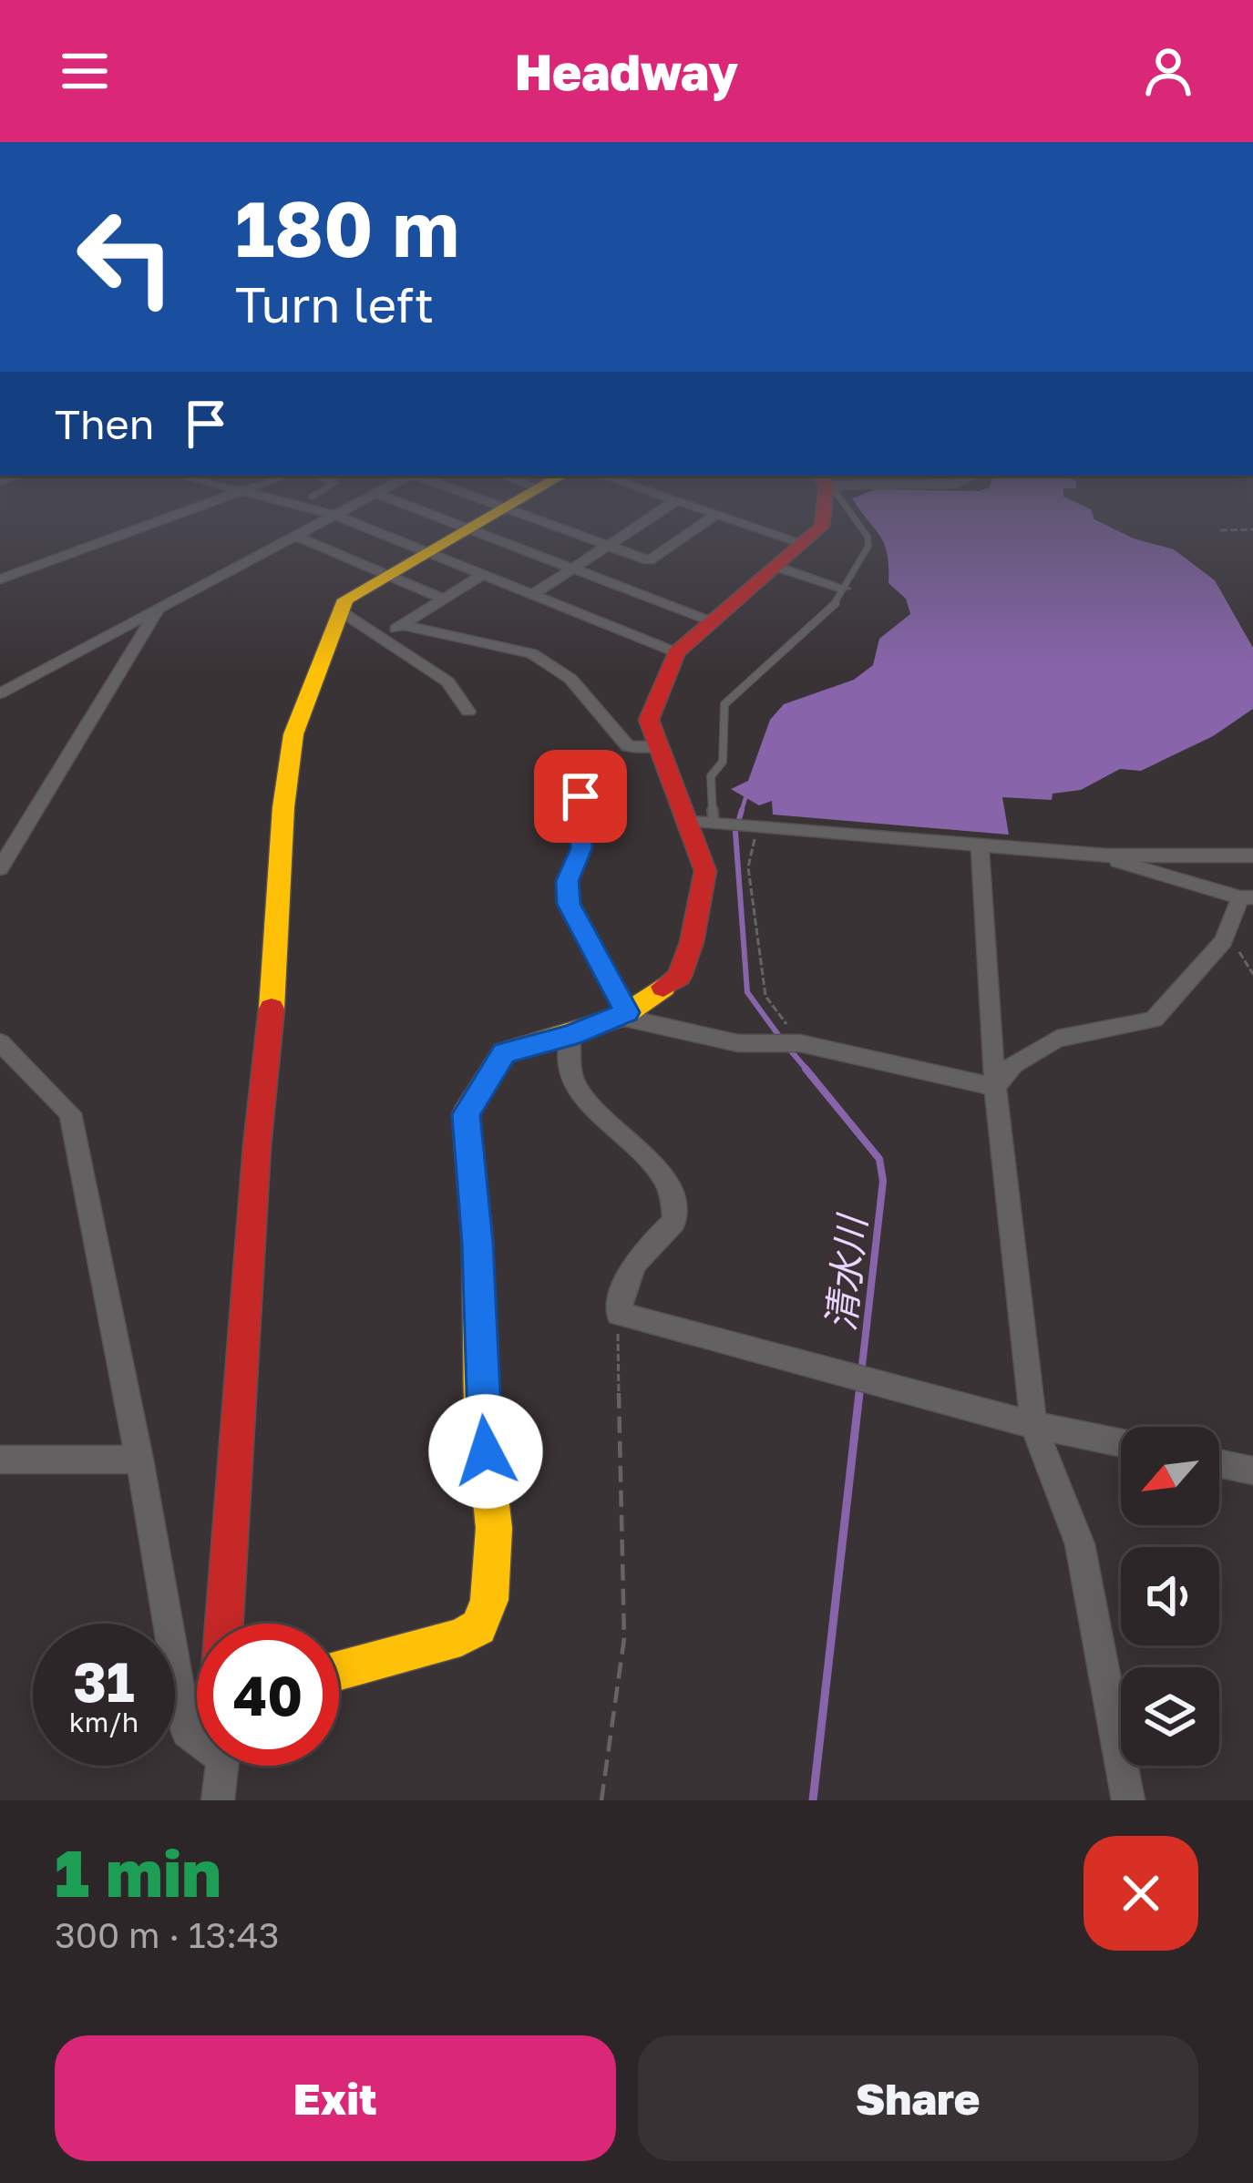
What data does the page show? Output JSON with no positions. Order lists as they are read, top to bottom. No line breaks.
{"water":["清水川"],"north":"bottom left","page":{"header":"Headway","turn":["180 m","Turn left"],"then":"Then","speed":"31 km/h","limit":"40","heading":["1 min","300 m · 13:43"],"buttons":["Exit","Share"]}}
